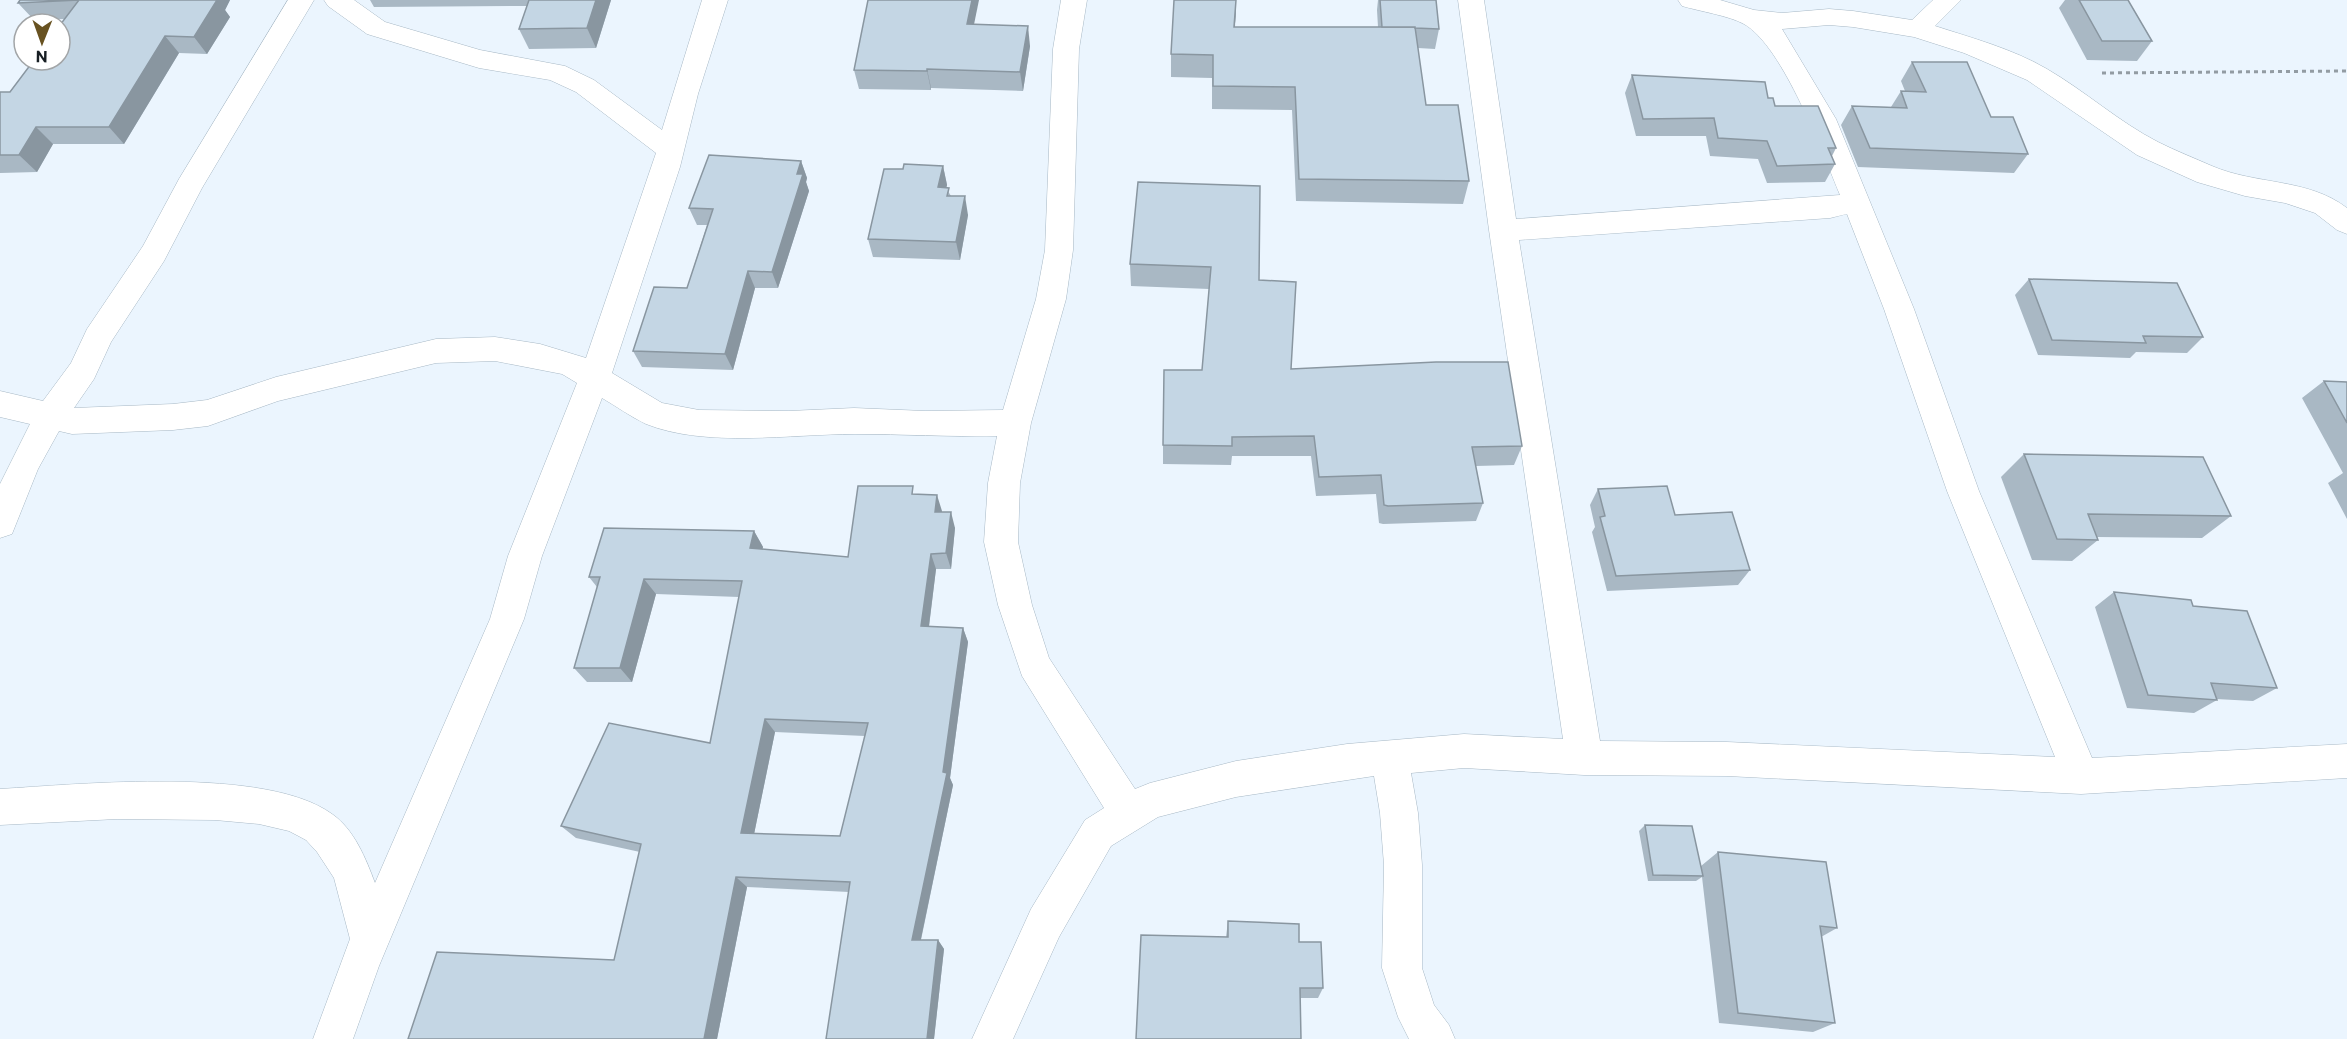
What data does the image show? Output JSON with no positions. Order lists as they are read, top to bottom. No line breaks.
{"north":"bottom"}
